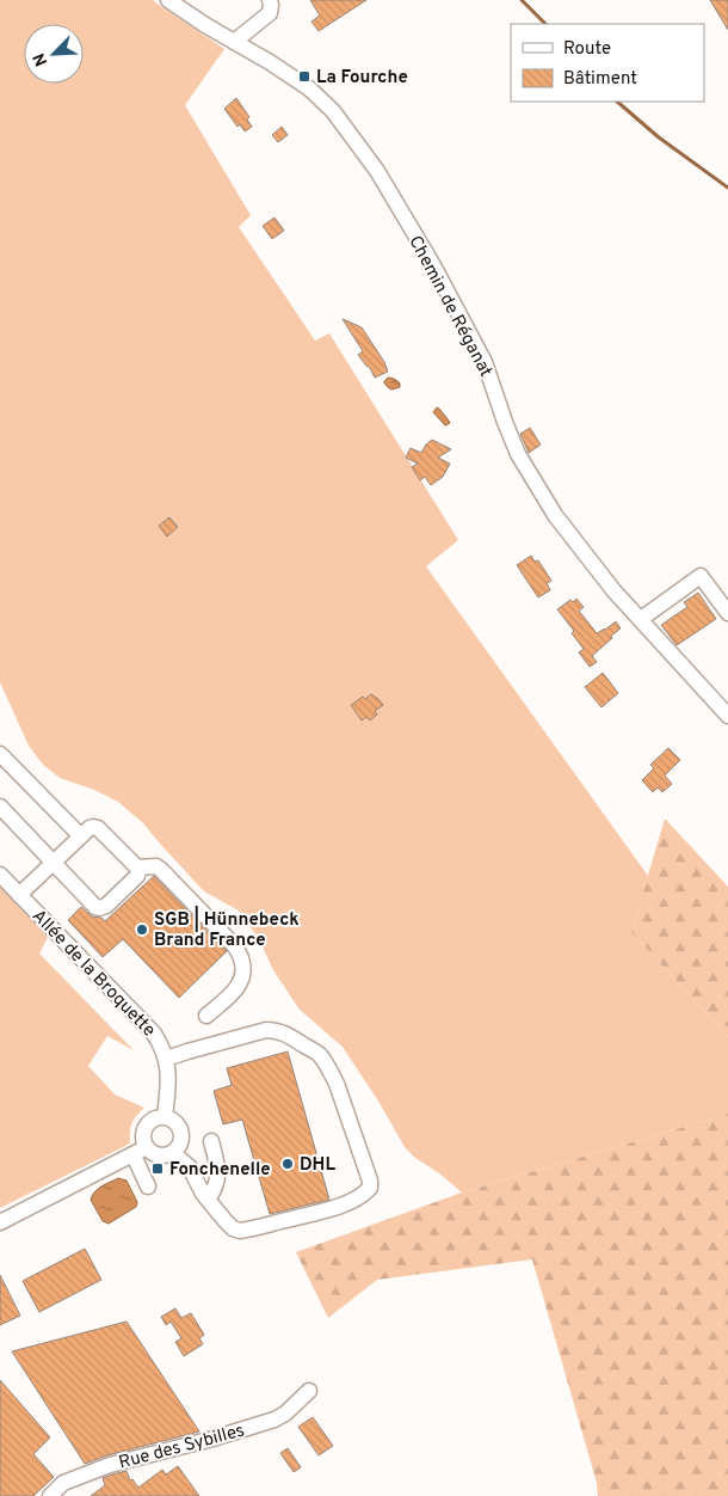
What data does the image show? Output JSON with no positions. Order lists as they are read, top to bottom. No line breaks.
{"streets":{"street":["Chemin de Réganat","Allée de la Broquette","Rue des Sybilles"]},"places":{"transit":["La Fourche","Fonchenelle"],"other":["SGB | Hünnebeck Brand France","DHL"]},"legend":["Route","Bâtiment"],"north":"bottom left"}
